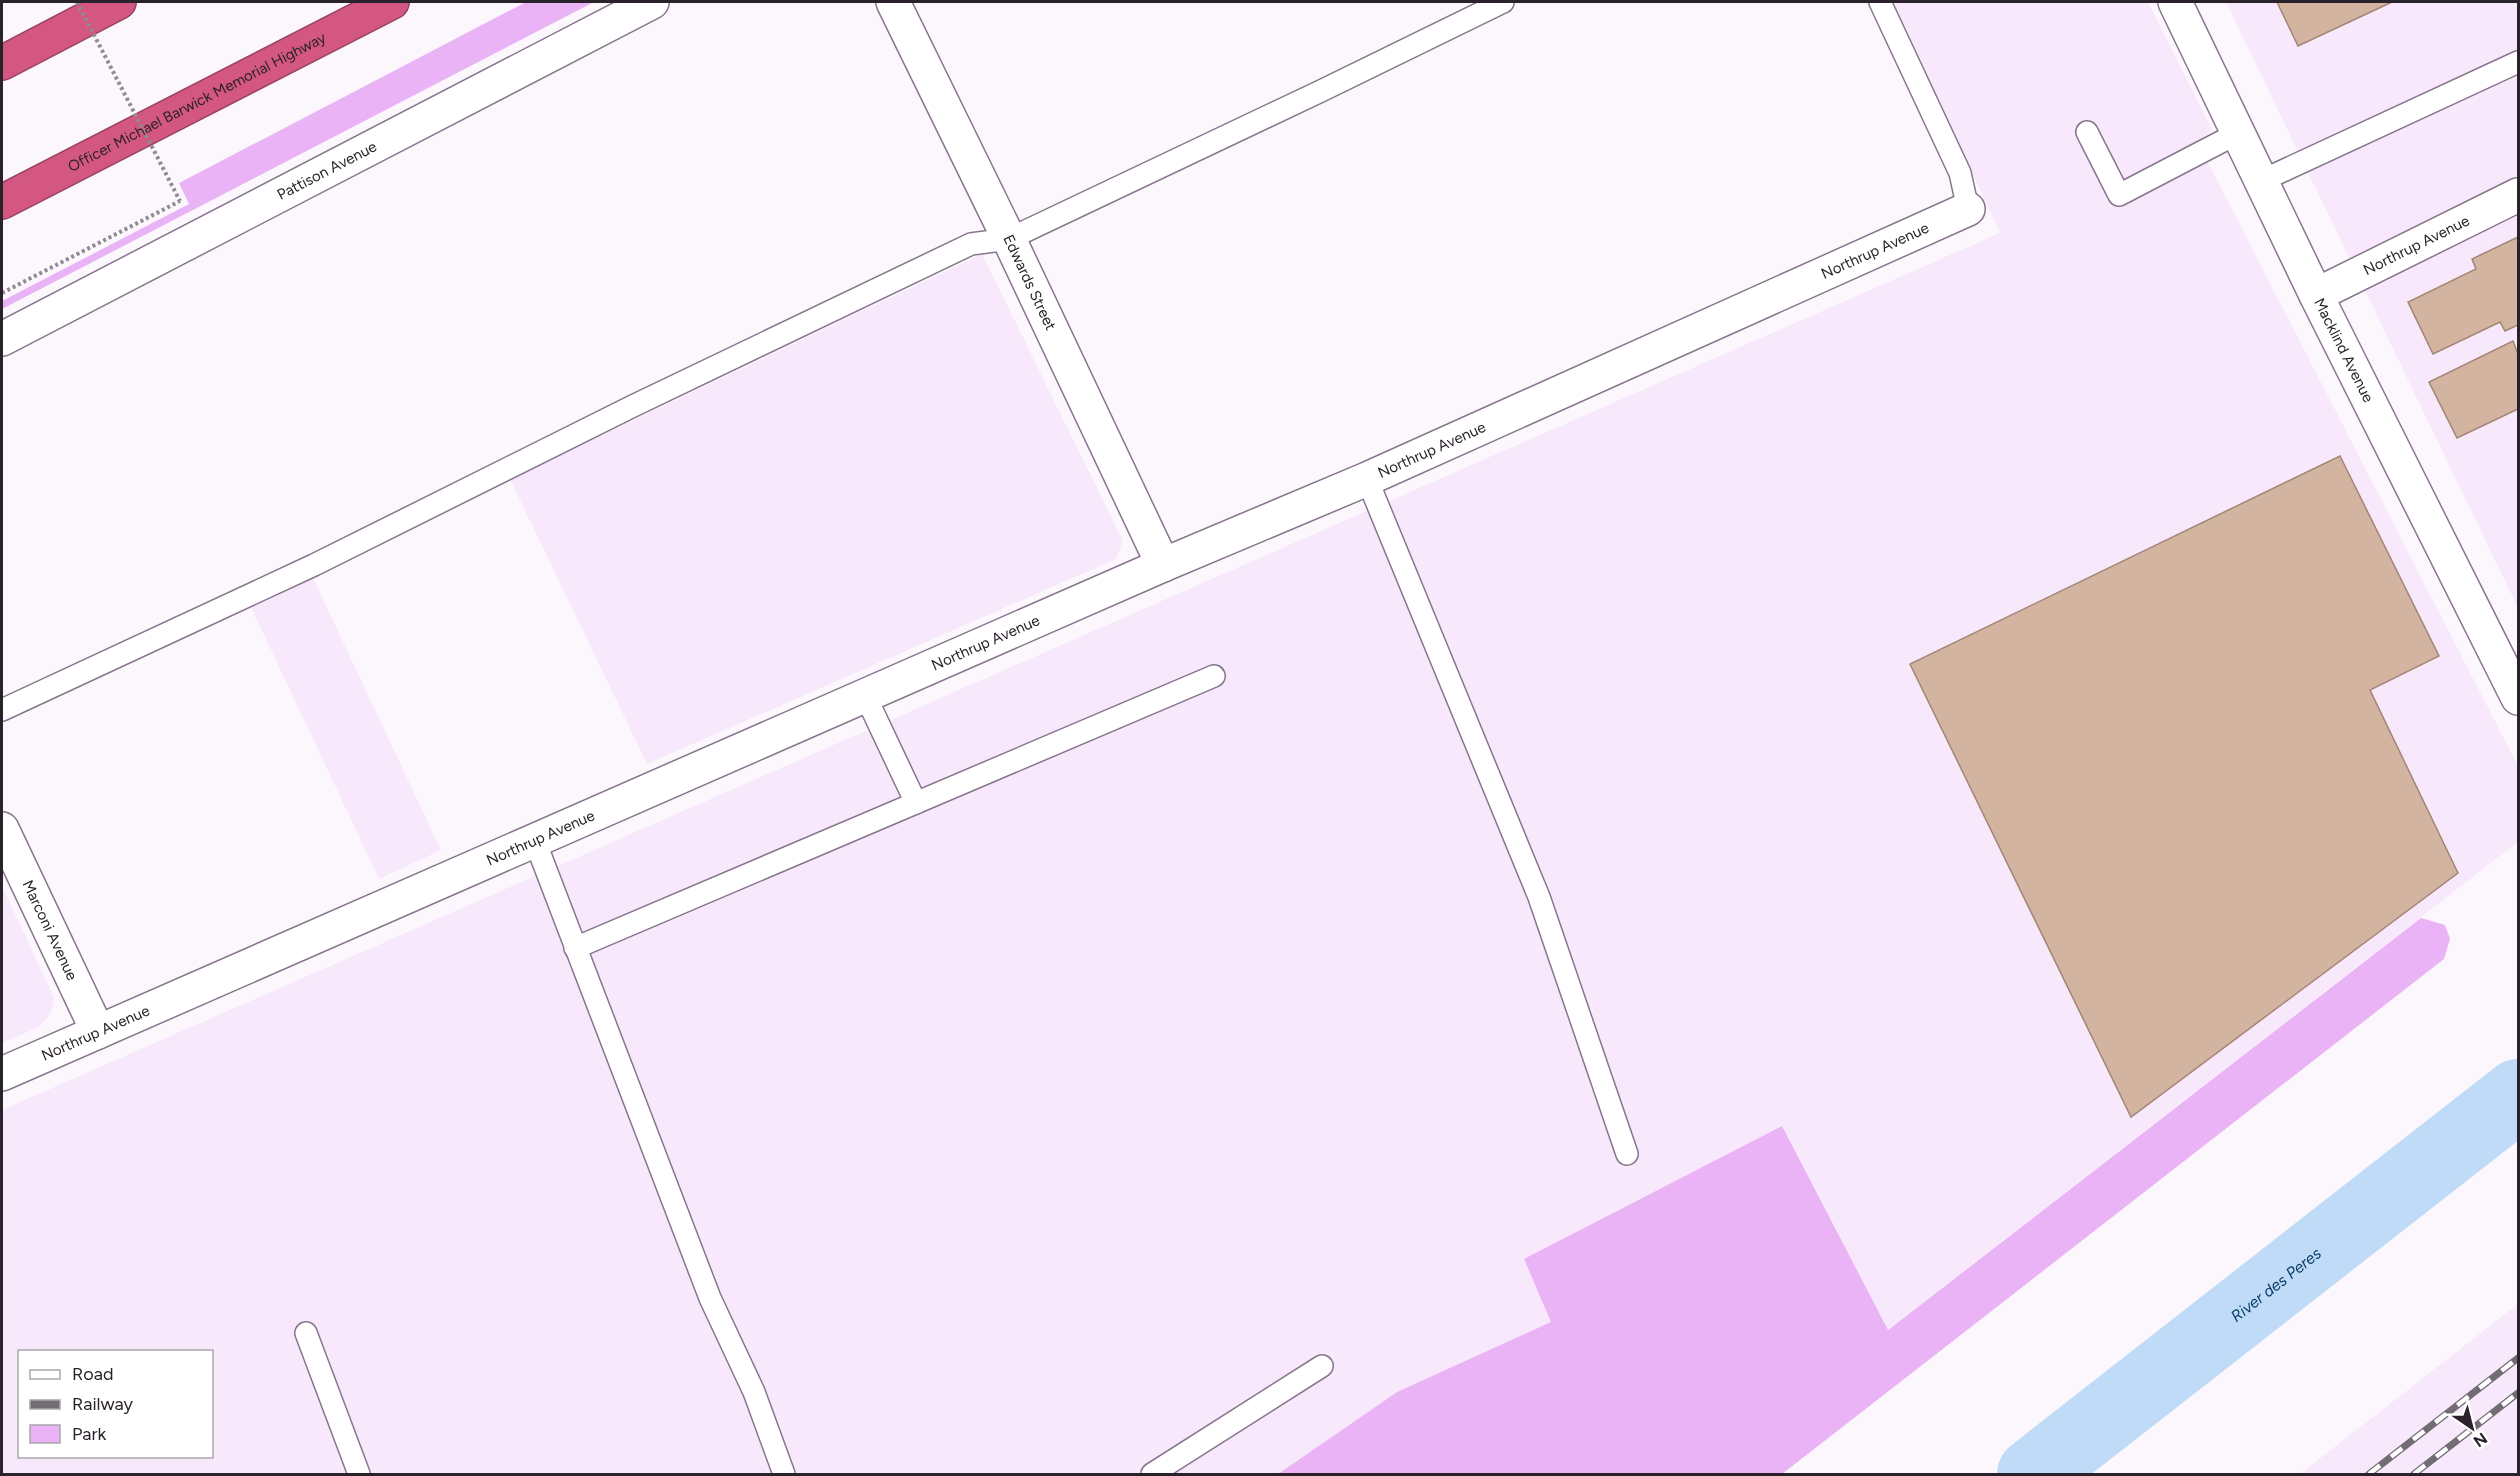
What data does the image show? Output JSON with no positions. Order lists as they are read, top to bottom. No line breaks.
{"streets":{"highway":["Officer Michael Barwick Memorial Highway"],"street":["Pattison Avenue","Northrup Avenue","Edwards Street","Macklind Avenue","Marconi Avenue"]},"crossings":[["Northrup Avenue","Edwards Street"],["Northrup Avenue","Macklind Avenue"],["Northrup Avenue","Marconi Avenue"]],"water":["River des Peres"],"legend":["Road","Railway","Park"],"north":"bottom right"}
